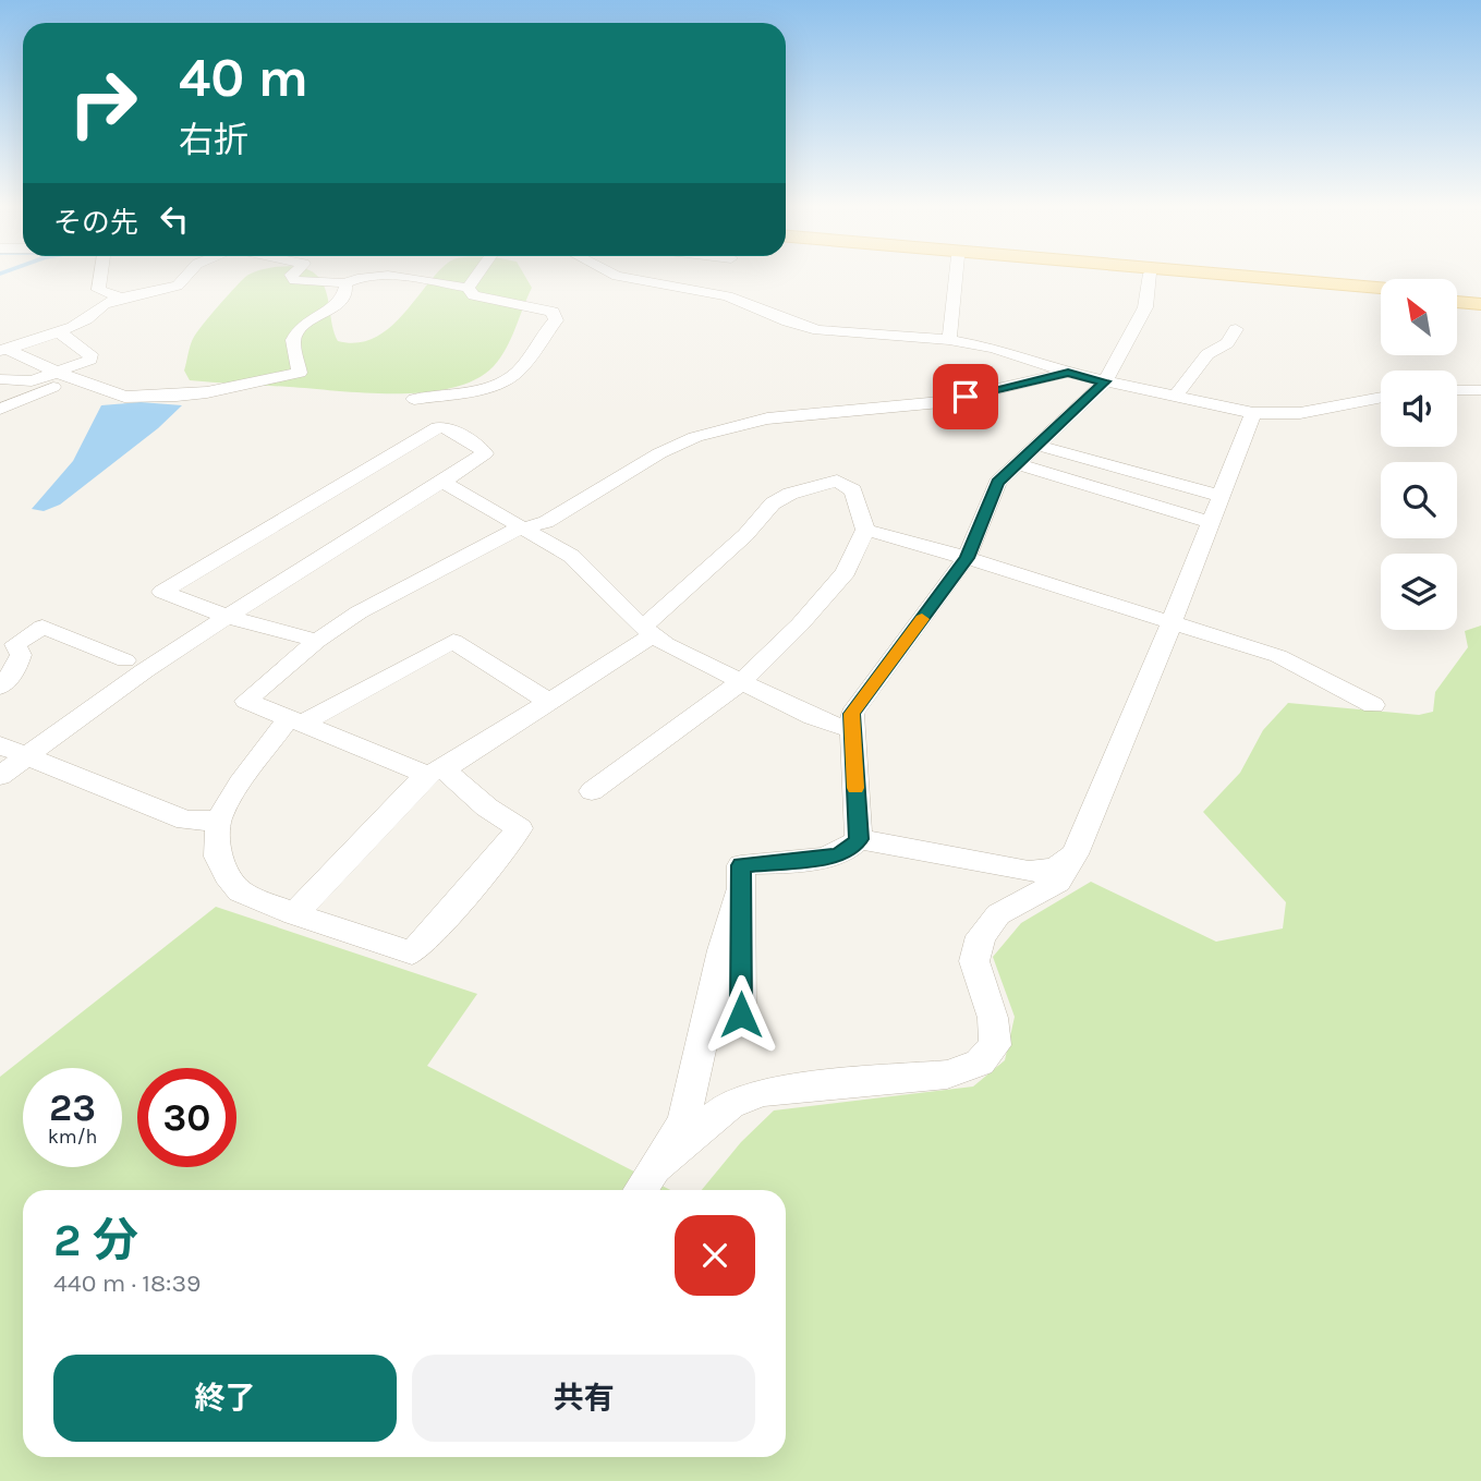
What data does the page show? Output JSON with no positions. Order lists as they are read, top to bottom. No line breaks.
{"north":"top left","page":{"turn":["40 m","右折"],"then":"その先","speed":"23 km/h","limit":"30","heading":["2 分","440 m · 18:39"],"buttons":["終了","共有"]}}
